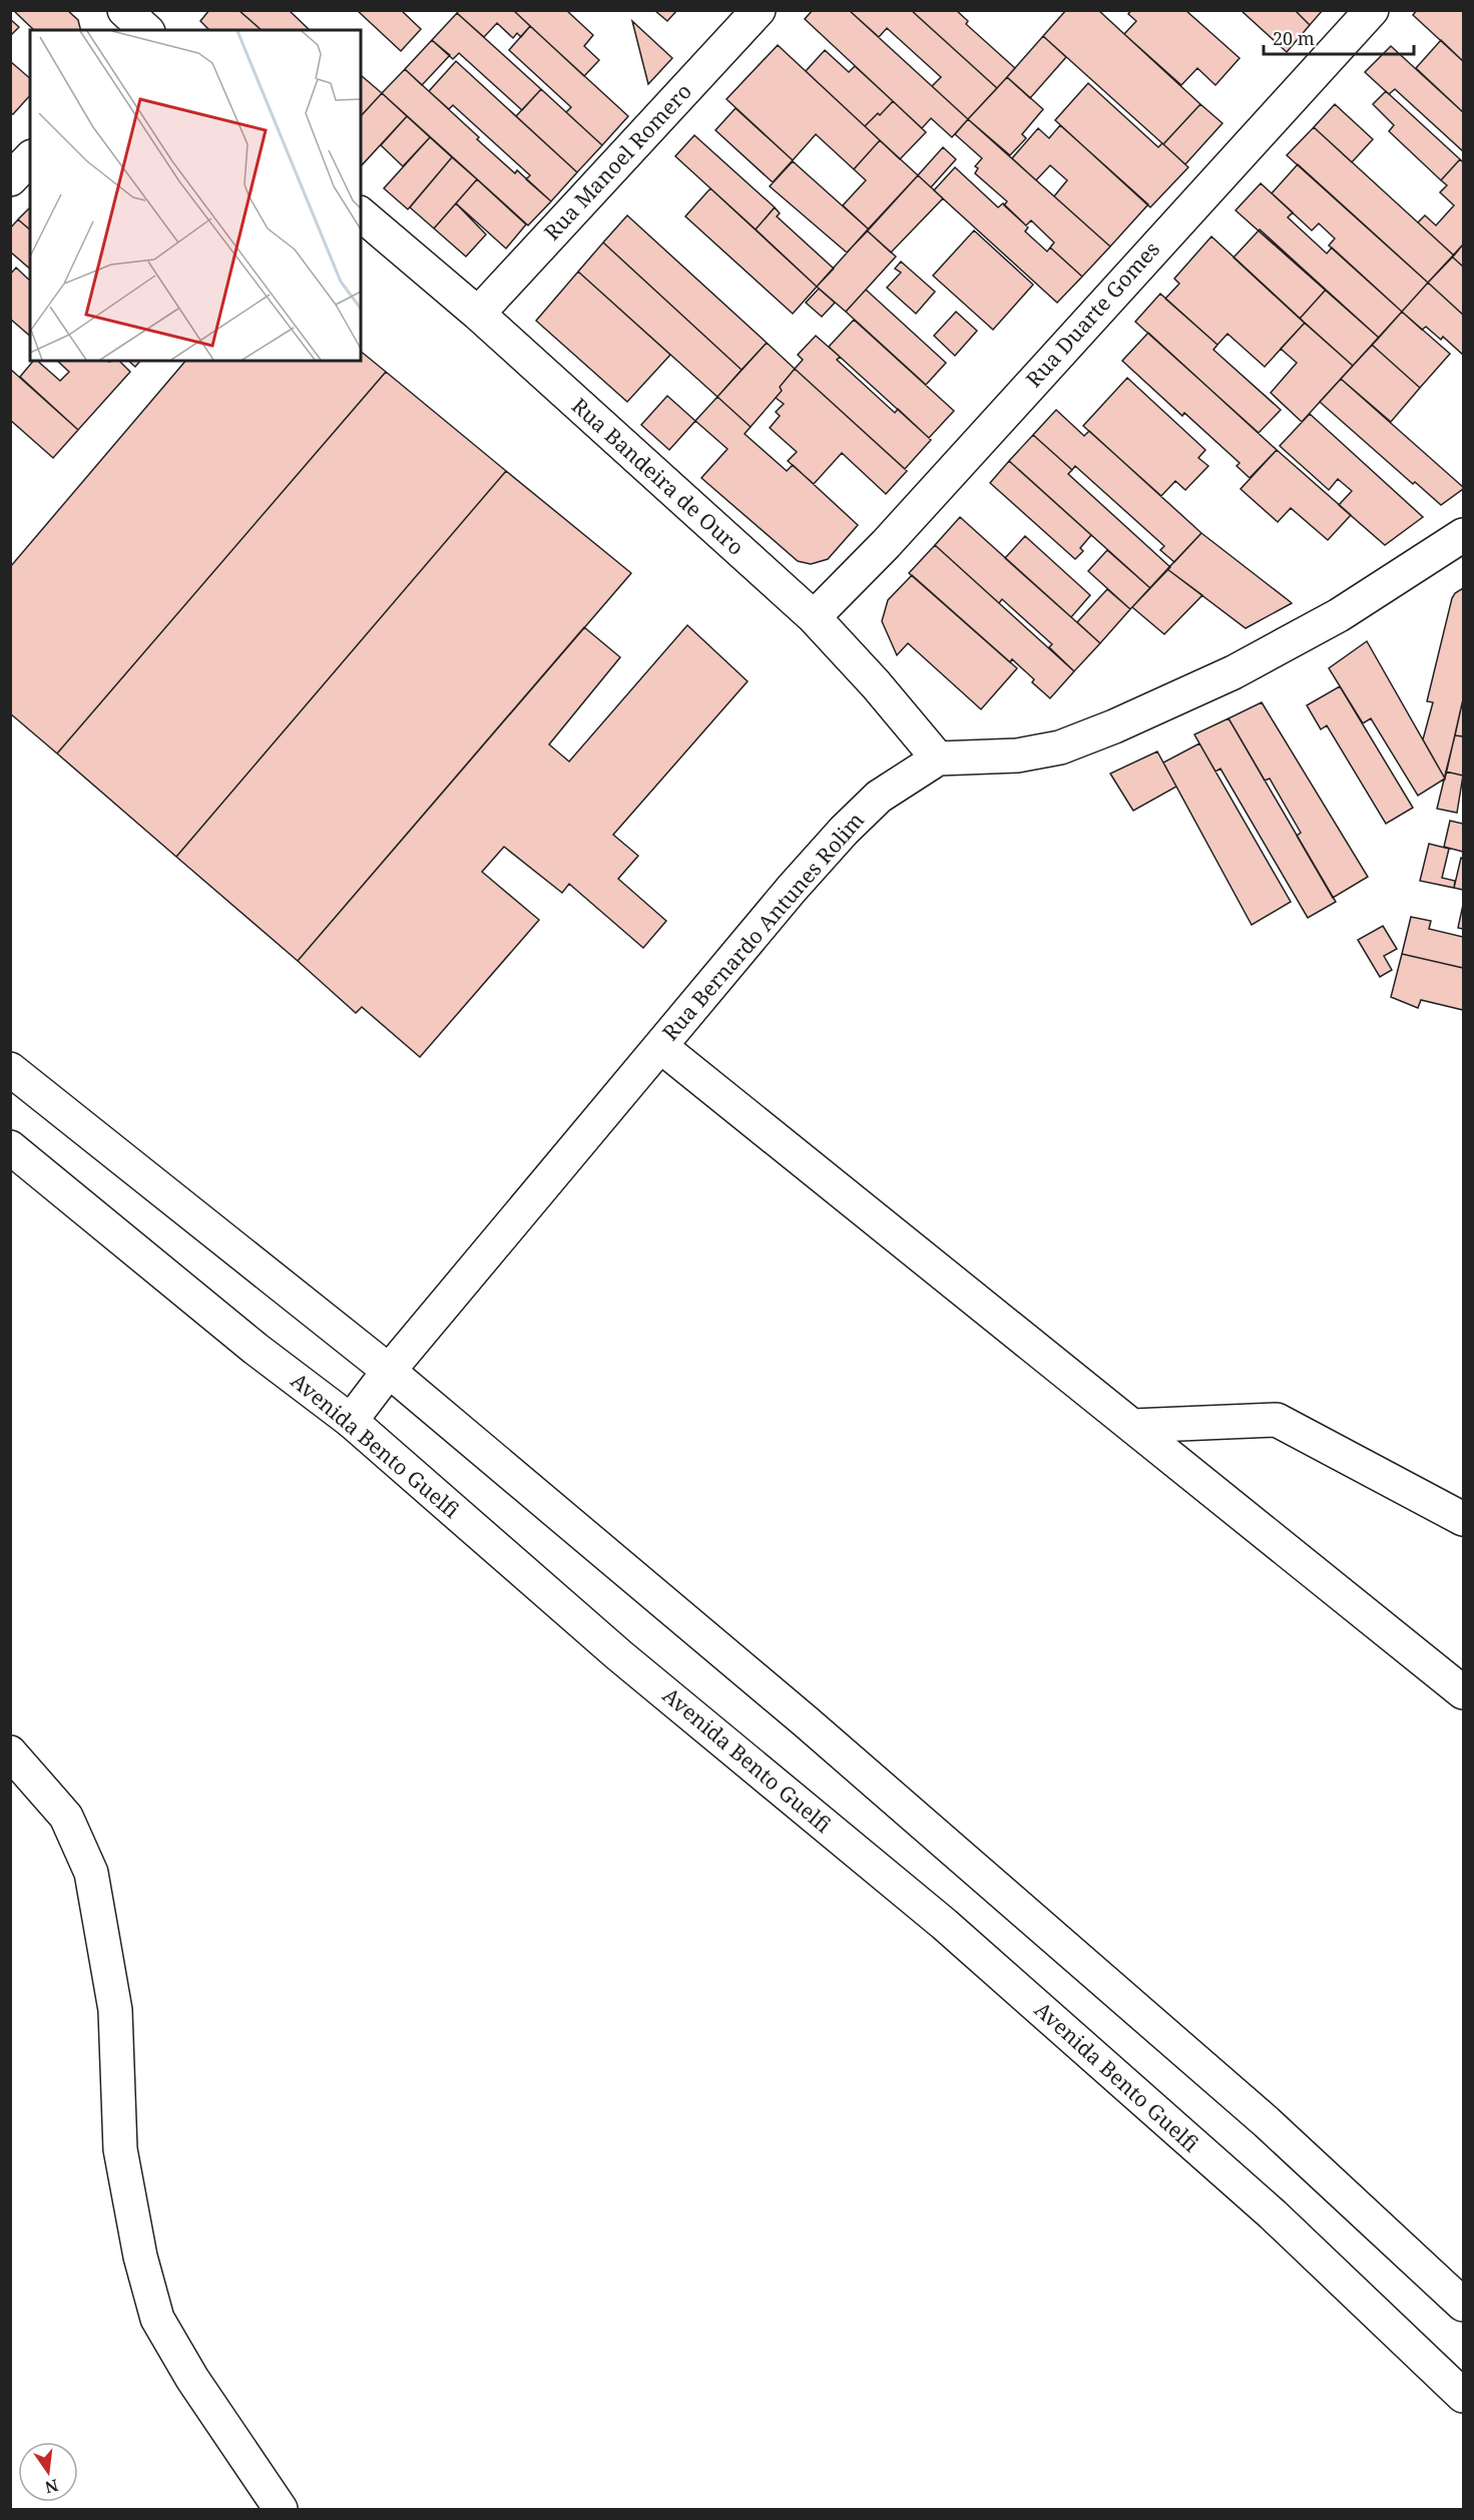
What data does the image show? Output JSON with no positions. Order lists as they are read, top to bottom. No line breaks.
{"streets":{"street":["Rua Manoel Romero","Rua Duarte Gomes","Rua Bandeira de Ouro","Rua Bernardo Antunes Rolim","Avenida Bento Guelfi"]},"crossings":[["Rua Manoel Romero","Rua Bandeira de Ouro"],["Rua Duarte Gomes","Rua Bandeira de Ouro"],["Rua Bandeira de Ouro","Rua Bernardo Antunes Rolim"],["Rua Bernardo Antunes Rolim","Avenida Bento Guelfi"]],"scale_bar":"20 m","north":"bottom"}
